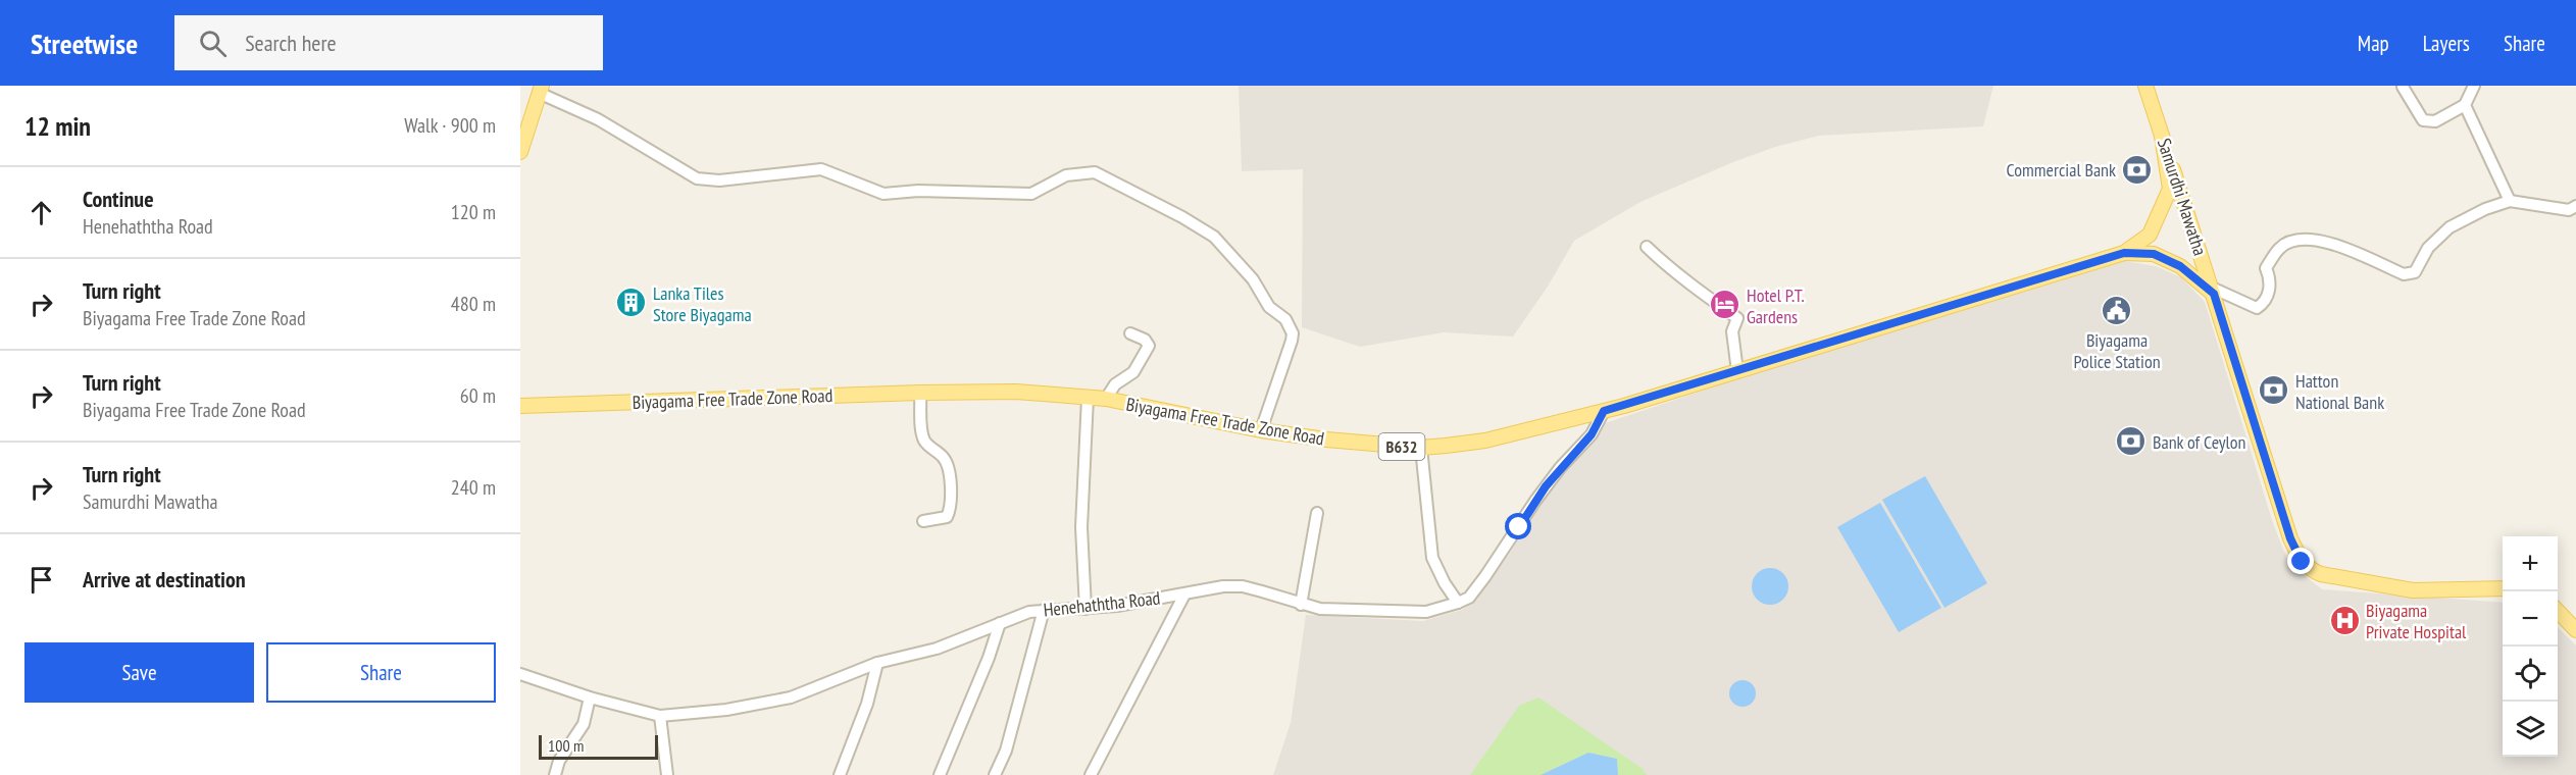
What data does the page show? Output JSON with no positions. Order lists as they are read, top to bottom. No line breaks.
{"streets":{"main road":["Samurdhi Mawatha","Biyagama Free Trade Zone Road","B632"],"street":["Henehaththa Road"]},"crossings":[["Samurdhi Mawatha","Biyagama Free Trade Zone Road"],["Biyagama Free Trade Zone Road","Henehaththa Road"]],"places":{"bank":["Commercial Bank","Hatton National Bank","Bank of Ceylon"],"building":["Lanka Tiles Store Biyagama"],"hotel":["Hotel P.T. Gardens"],"public building":["Biyagama Police Station"],"hospital":["Biyagama Private Hospital"]},"scale_bar":"100 m","page":{"header":"Streetwise","search":"Search here","nav":["Map","Layers","Share"],"heading":["12 min","Walk · 900 m"],"list":[["Continue","Henehaththa Road","120 m"],["Turn right","Biyagama Free Trade Zone Road","480 m"],["Turn right","Biyagama Free Trade Zone Road","60 m"],["Turn right","Samurdhi Mawatha","240 m"],"Arrive at destination"],"map_buttons":["+","−"],"buttons":["Save","Share"],"scale":"100 m"}}
